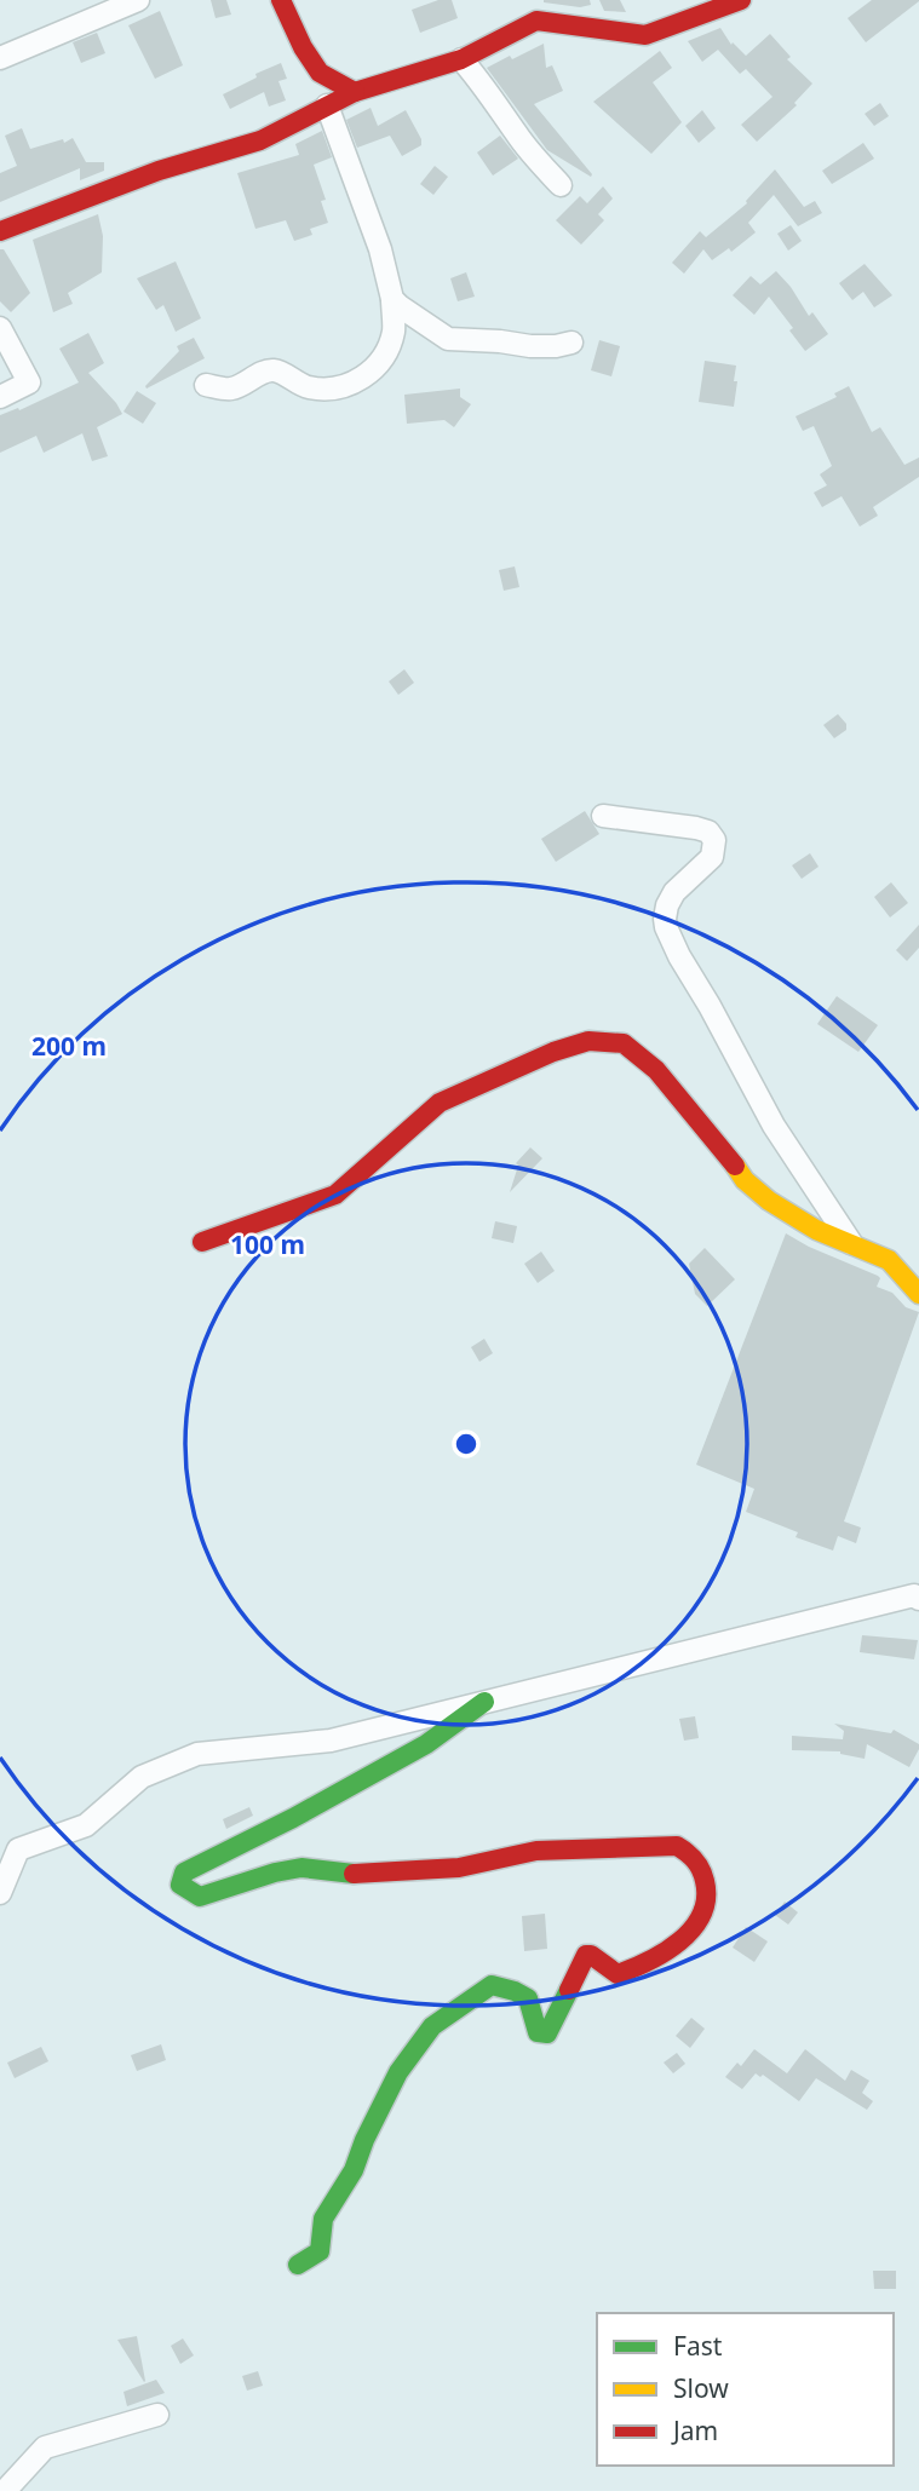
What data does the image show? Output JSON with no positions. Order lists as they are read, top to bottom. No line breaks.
{"legend":["Fast","Slow","Jam"],"rings":["200 m","100 m"]}
